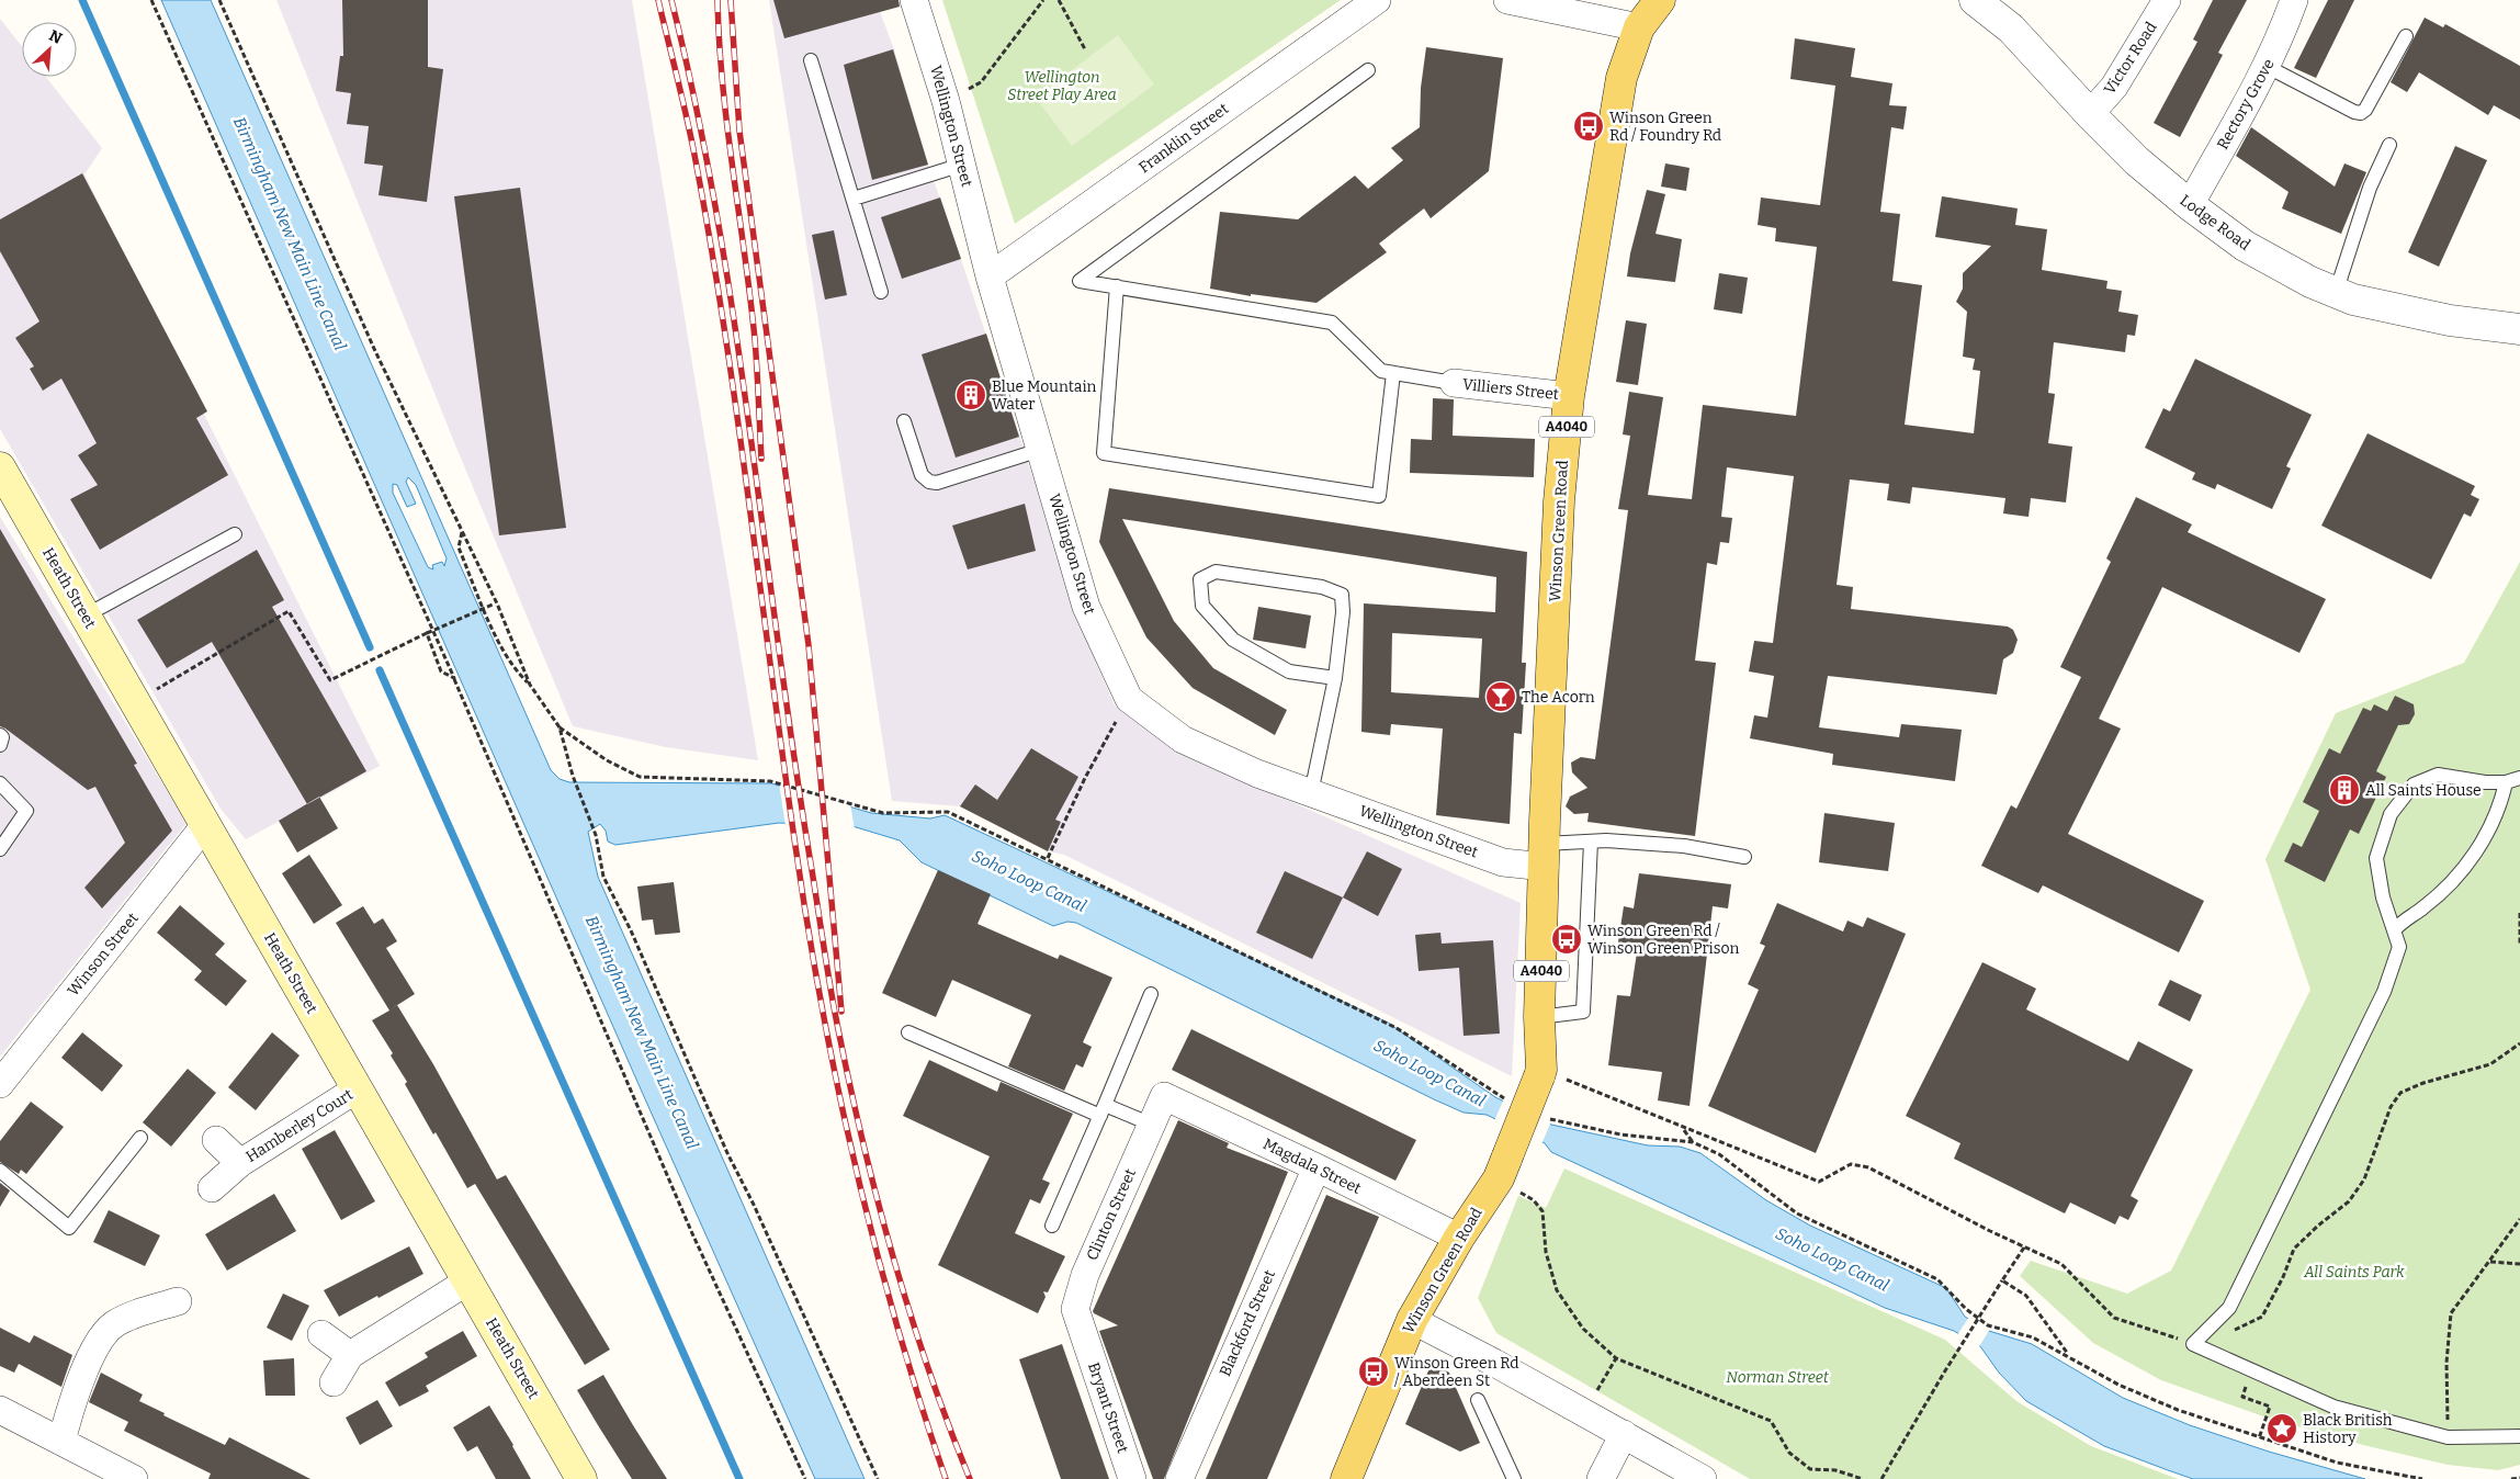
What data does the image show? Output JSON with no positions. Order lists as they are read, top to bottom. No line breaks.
{"streets":{"main road":["A4040","Winson Green Road","Heath Street"],"street":["Victor Road","Rectory Grove","Wellington Street","Franklin Street","Lodge Road","Villiers Street","Winson Street","Hamberley Court","Magdala Street","Clinton Street","Blackford Street","Bryant Street"]},"crossings":[["Victor Road","Lodge Road"],["Rectory Grove","Lodge Road"],["Wellington Street","Franklin Street"],["Wellington Street","Winson Green Road"],["Villiers Street","Winson Green Road"],["A4040","Winson Green Road"],["Winson Green Road","Magdala Street"],["Heath Street","Winson Street"],["Heath Street","Hamberley Court"],["Magdala Street","Clinton Street"],["Magdala Street","Blackford Street"],["Clinton Street","Bryant Street"]],"water":["Birmingham New Main Line Canal","Soho Loop Canal"],"parks":["Wellington Street Play Area","All Saints Park","Norman Street"],"places":{"bus stop":["Winson Green Rd / Foundry Rd","Winson Green Rd / Winson Green Prison","Winson Green Rd / Aberdeen St"],"building":["Blue Mountain Water","All Saints House"],"bar":["The Acorn"],"place":["Black British History"]},"north":"top right"}
